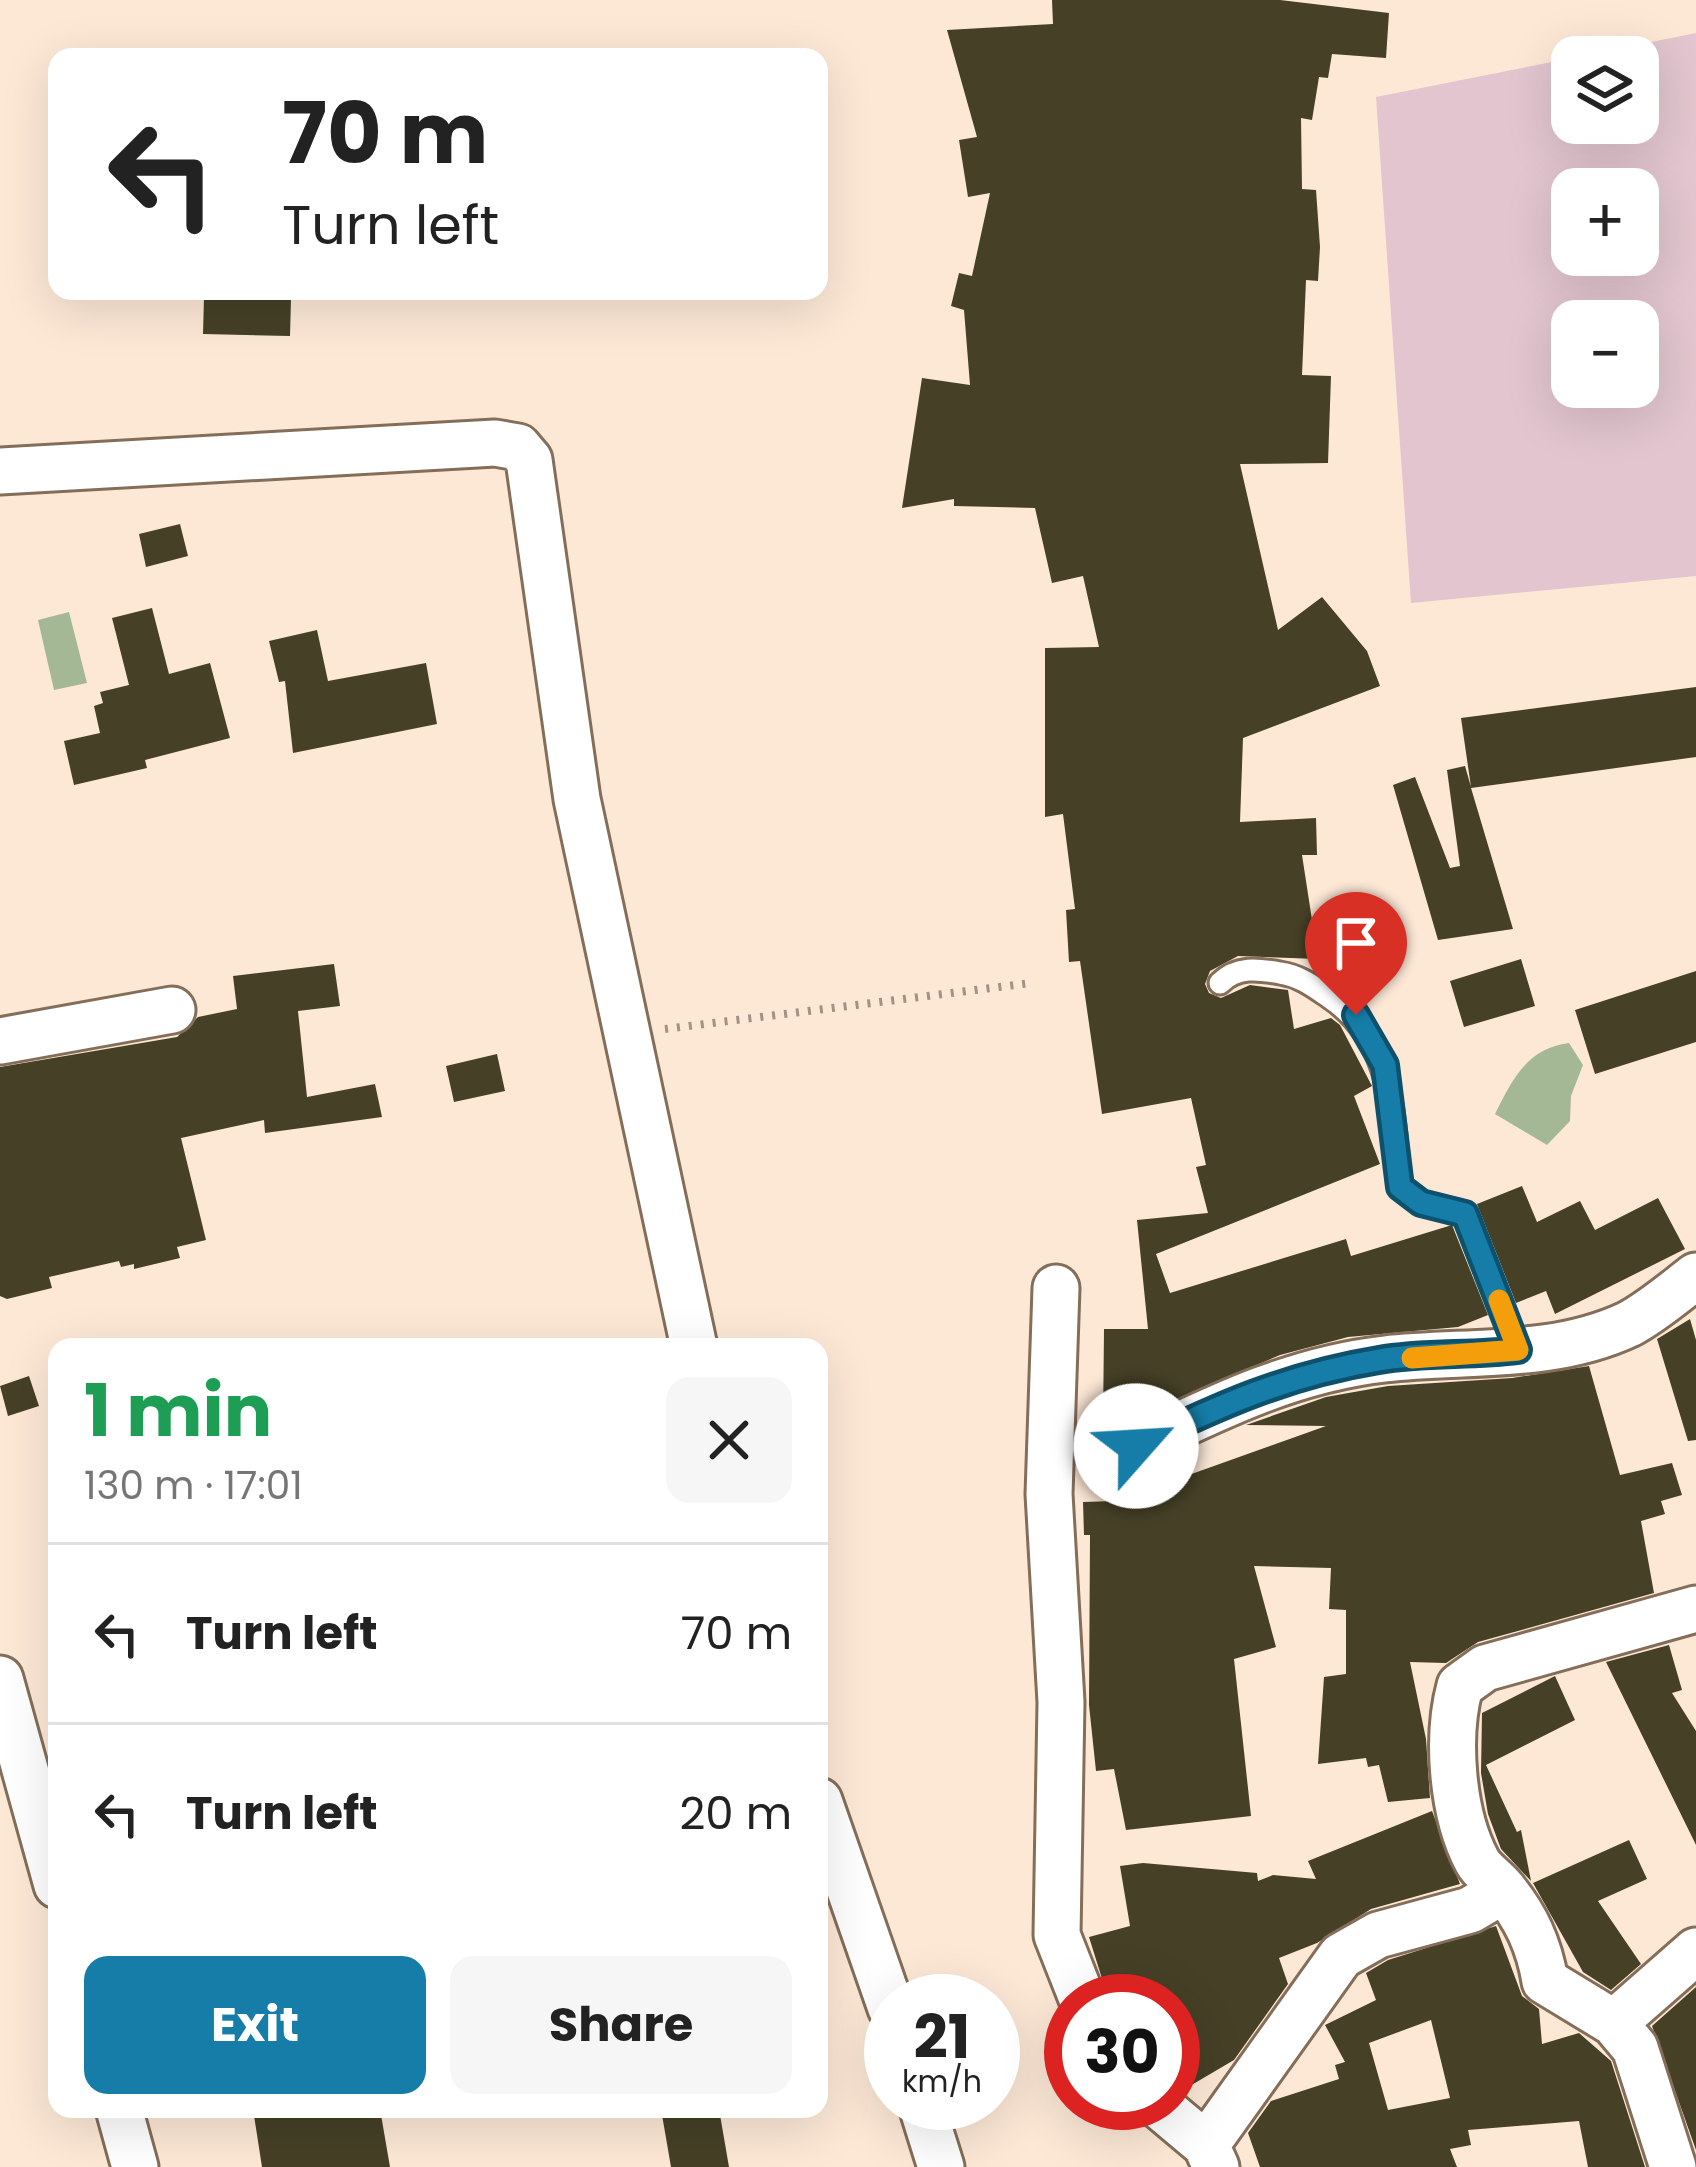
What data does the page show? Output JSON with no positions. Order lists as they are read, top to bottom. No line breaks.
{"page":{"map_buttons":["+","−"],"turn":["70 m","Turn left"],"heading":["1 min","130 m · 17:01"],"list":[{"name":"Turn left","value":"70 m"},{"name":"Turn left","value":"20 m"}],"buttons":["Exit","Share"],"speed":"21 km/h","limit":"30"}}
